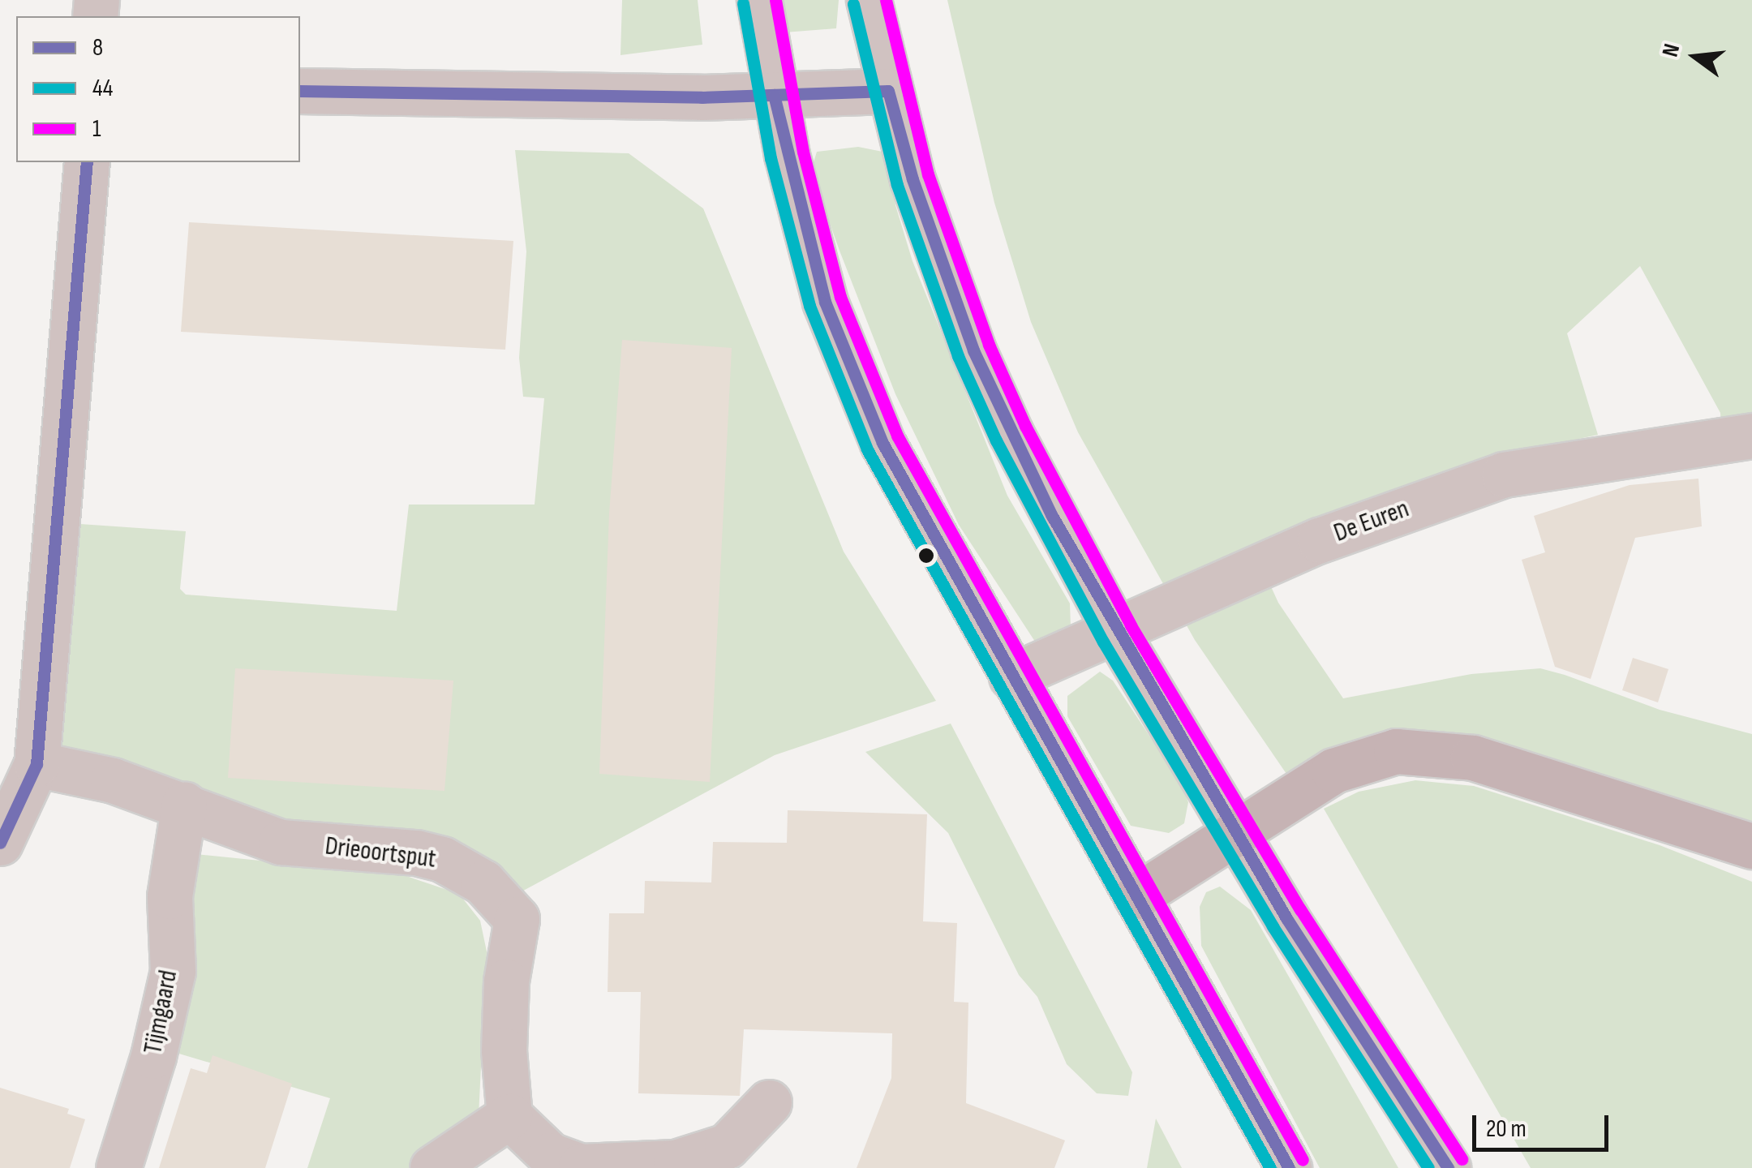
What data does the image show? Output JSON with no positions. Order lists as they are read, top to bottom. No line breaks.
{"streets":{"street":["De Euren","Drieoortsput","Tijmgaard"]},"crossings":[["Drieoortsput","Tijmgaard"]],"lines":["transit line 1","transit line 44","transit line 8"],"legend":["8","44","1"],"scale_bar":"20 m","north":"left"}
